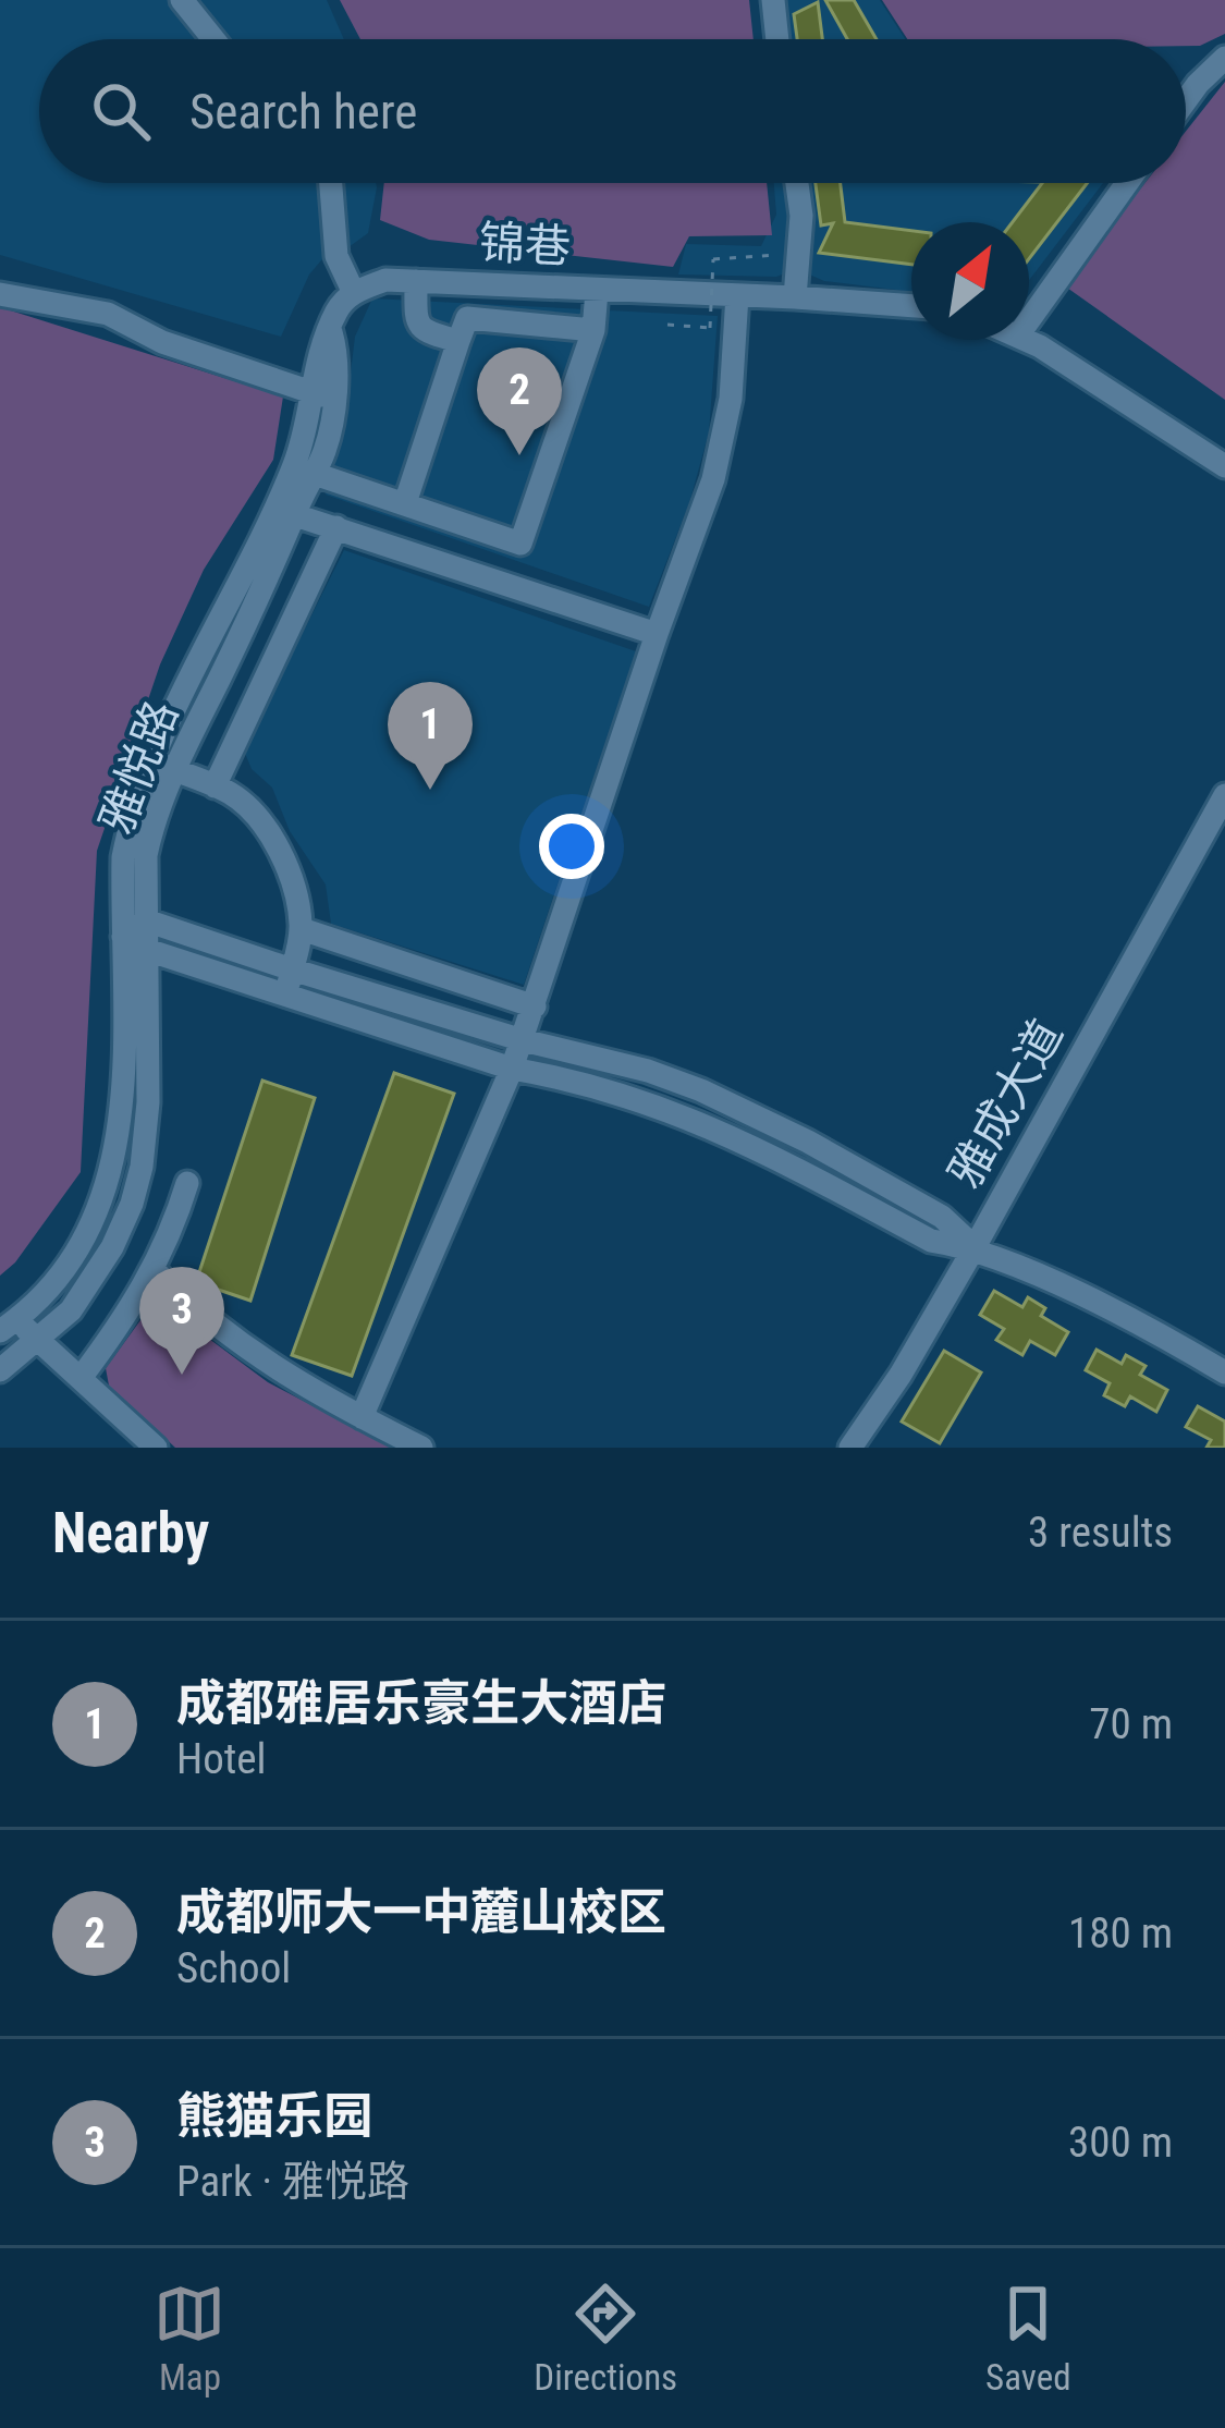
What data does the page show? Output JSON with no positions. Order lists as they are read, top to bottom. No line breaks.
{"streets":{"street":["锦巷","雅悦路","雅成大道"]},"north":"top right","page":{"search":"Search here","pins":["2","1","3"],"heading":["Nearby","3 results"],"list":[{"mark":"1","name":"成都雅居乐豪生大酒店","note":"Hotel","value":"70 m"},{"mark":"2","name":"成都师大一中麓山校区","note":"School","value":"180 m"},{"mark":"3","name":"熊猫乐园","note":"Park · 雅悦路","value":"300 m"}],"nav":["Map","Directions","Saved"]}}
